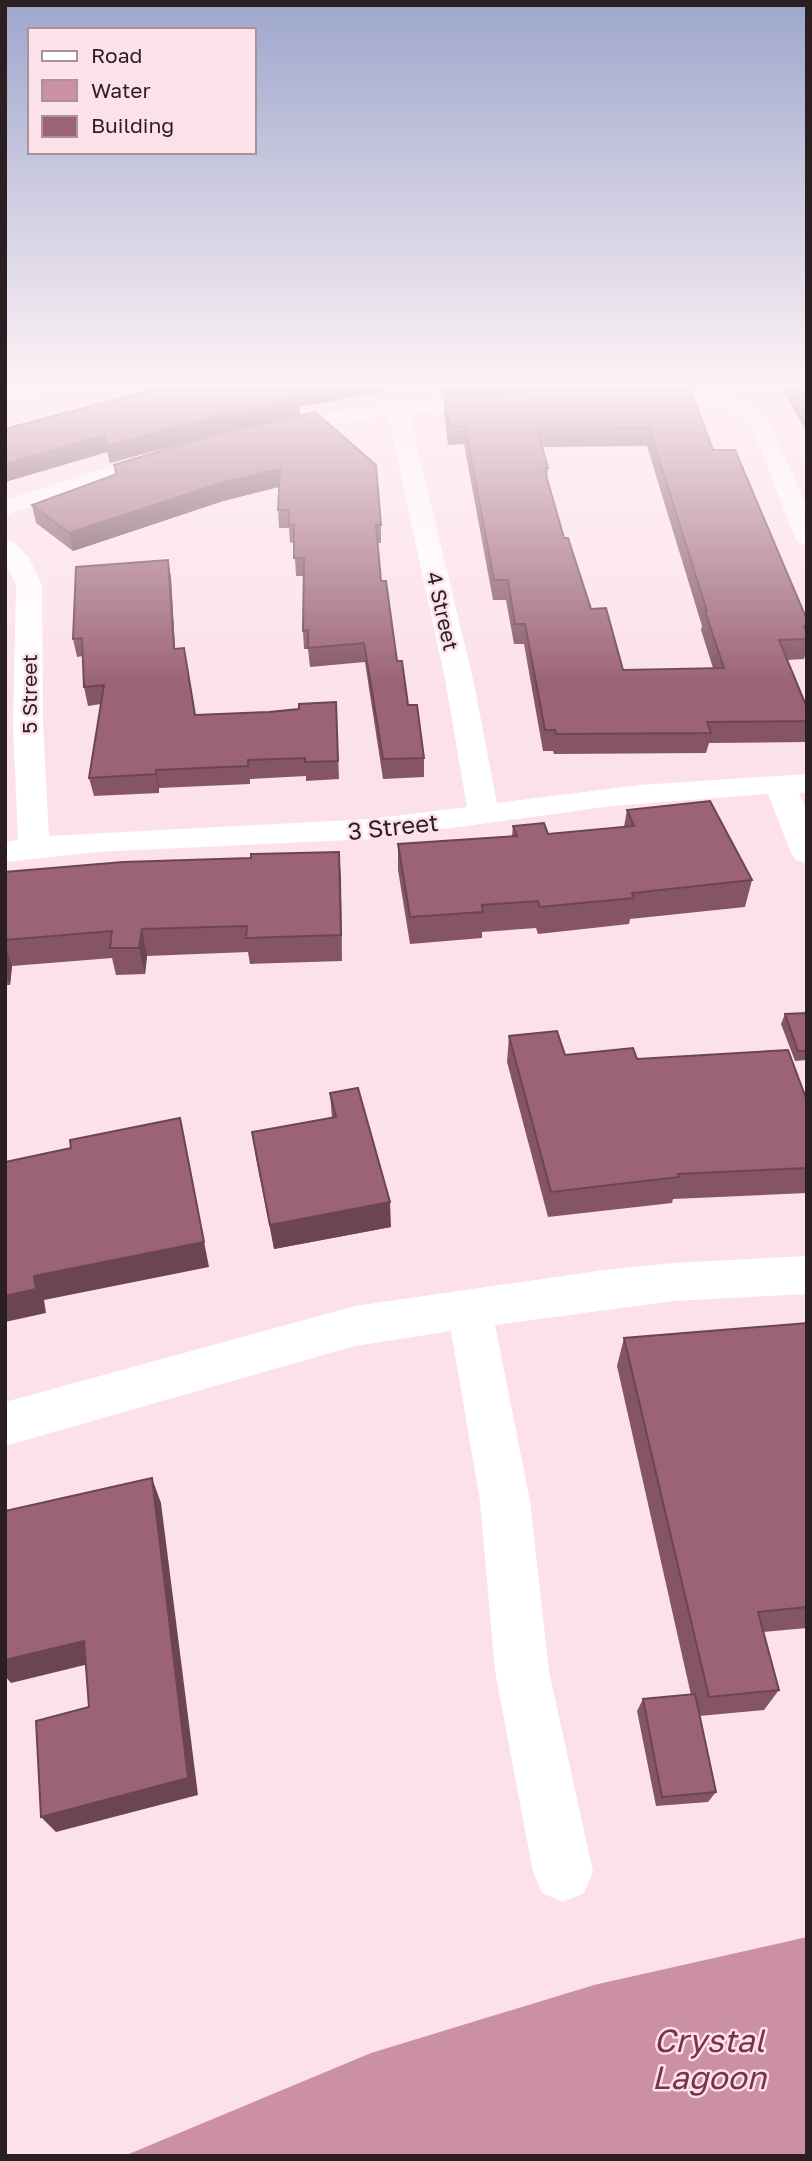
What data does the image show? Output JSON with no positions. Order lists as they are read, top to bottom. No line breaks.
{"streets":{"street":["4 Street","5 Street","3 Street"]},"crossings":[["4 Street","3 Street"],["5 Street","3 Street"]],"water":["Crystal Lagoon"],"legend":["Road","Water","Building"]}
